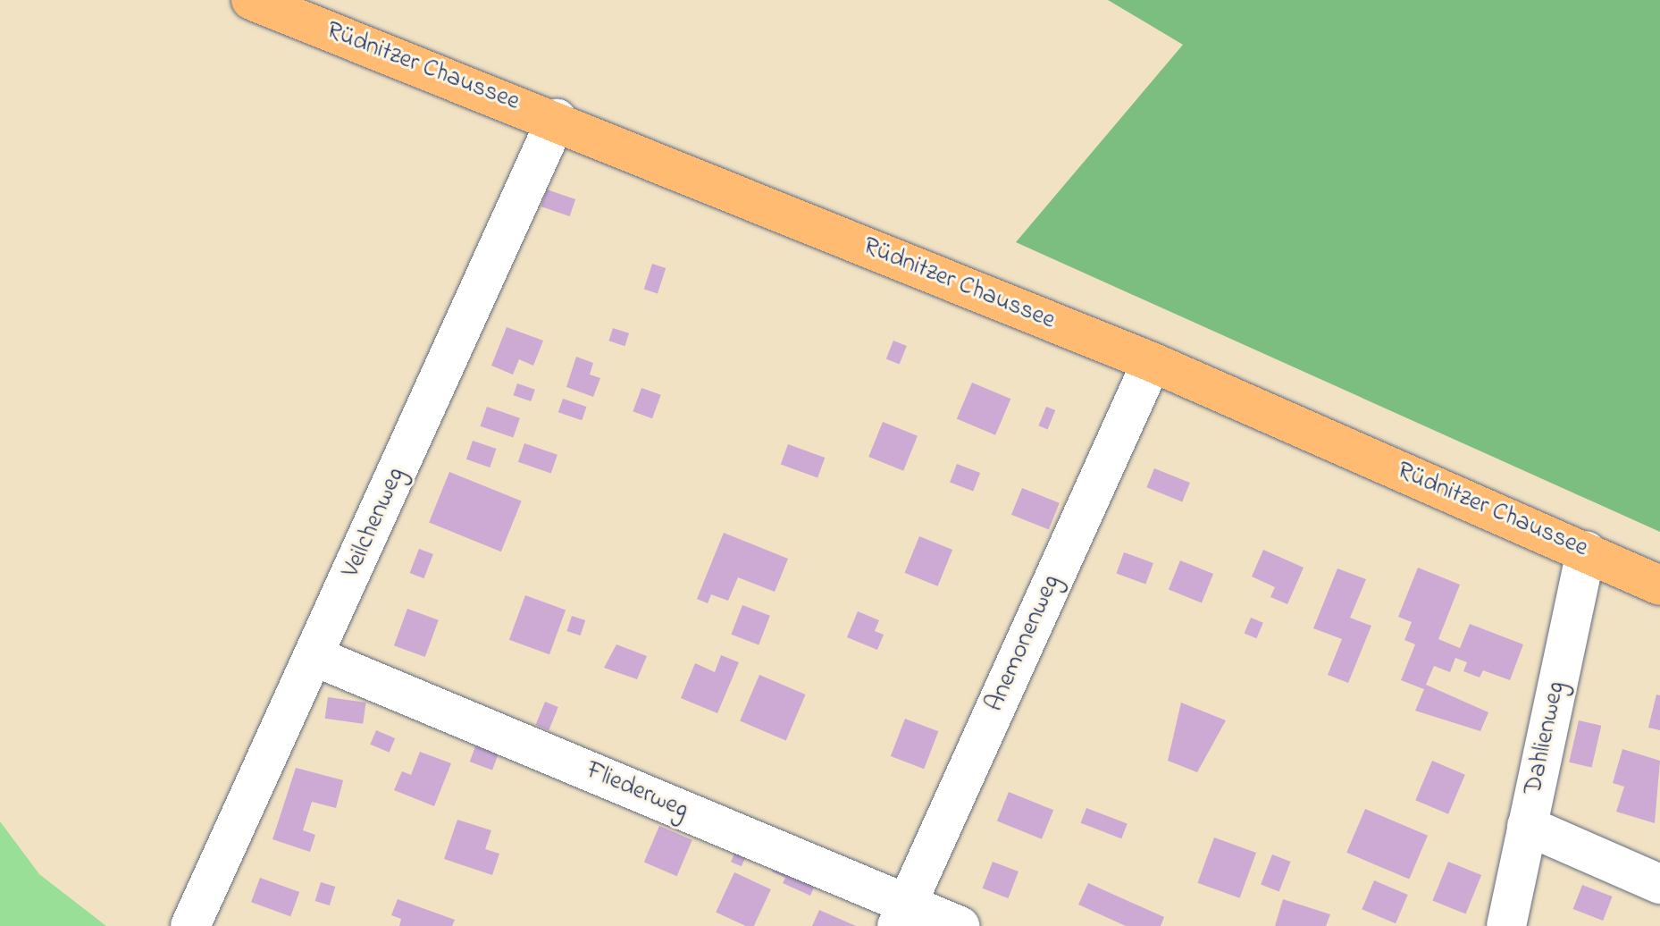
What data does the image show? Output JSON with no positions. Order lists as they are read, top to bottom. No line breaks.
{"streets":{"main road":["Rüdnitzer Chaussee"],"street":["Veilchenweg","Anemonenweg","Dahlienweg","Fliederweg"]},"crossings":[["Rüdnitzer Chaussee","Veilchenweg"],["Rüdnitzer Chaussee","Anemonenweg"],["Rüdnitzer Chaussee","Dahlienweg"],["Veilchenweg","Fliederweg"],["Anemonenweg","Fliederweg"]]}
